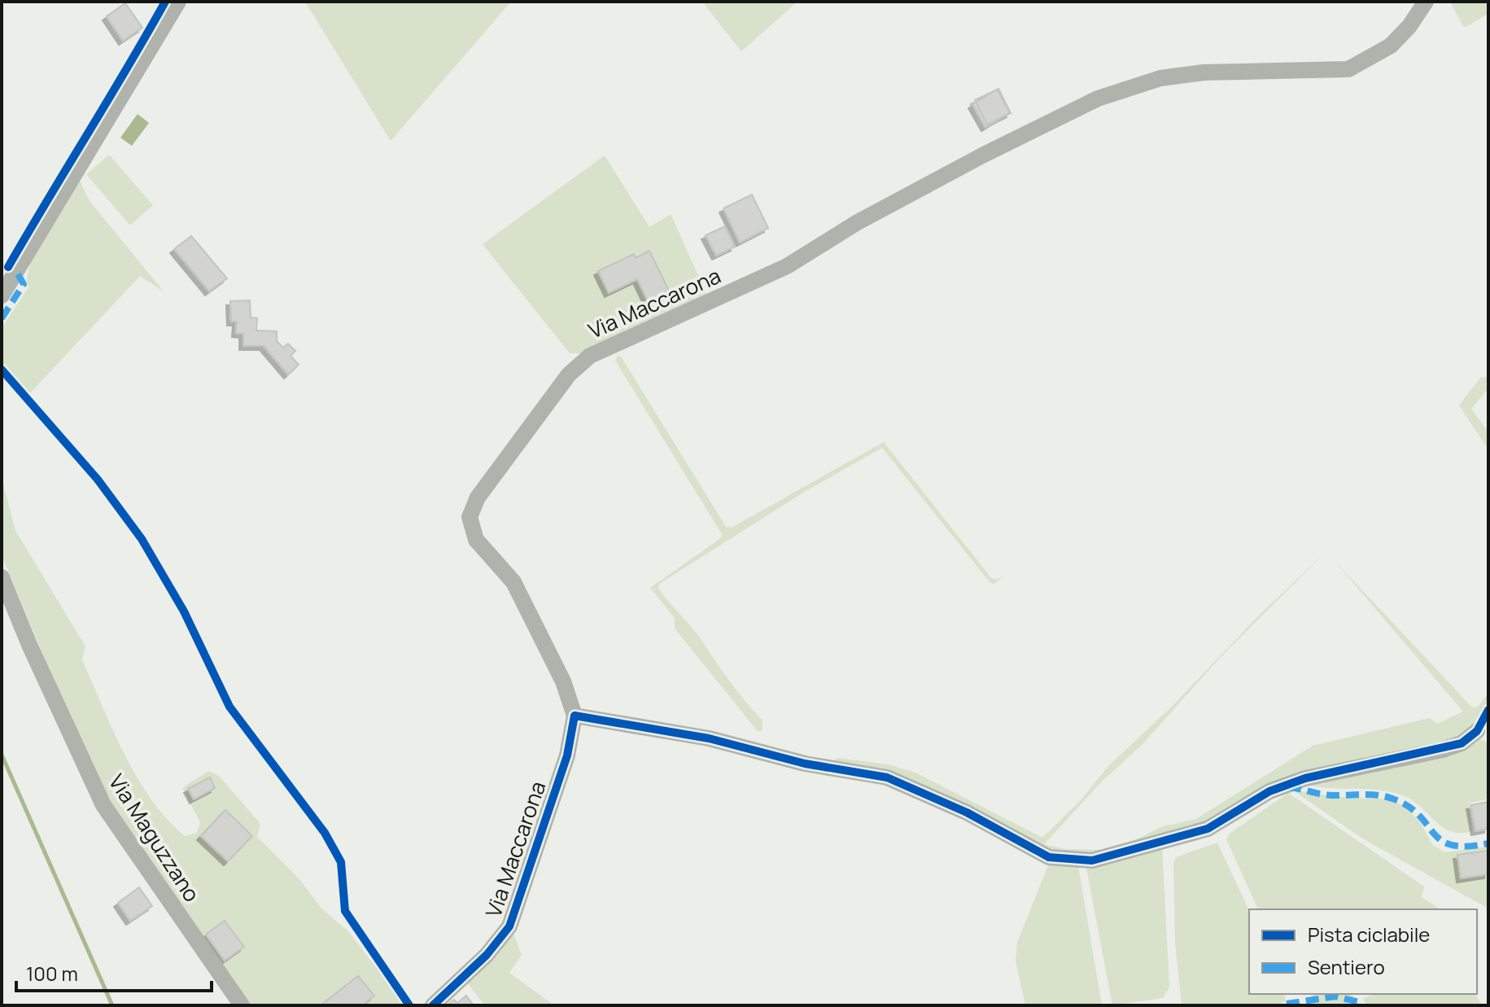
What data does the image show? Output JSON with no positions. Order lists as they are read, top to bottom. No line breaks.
{"streets":{"street":["Via Maccarona","Via Maguzzano"]},"legend":["Pista ciclabile","Sentiero"],"scale_bar":"100 m"}
